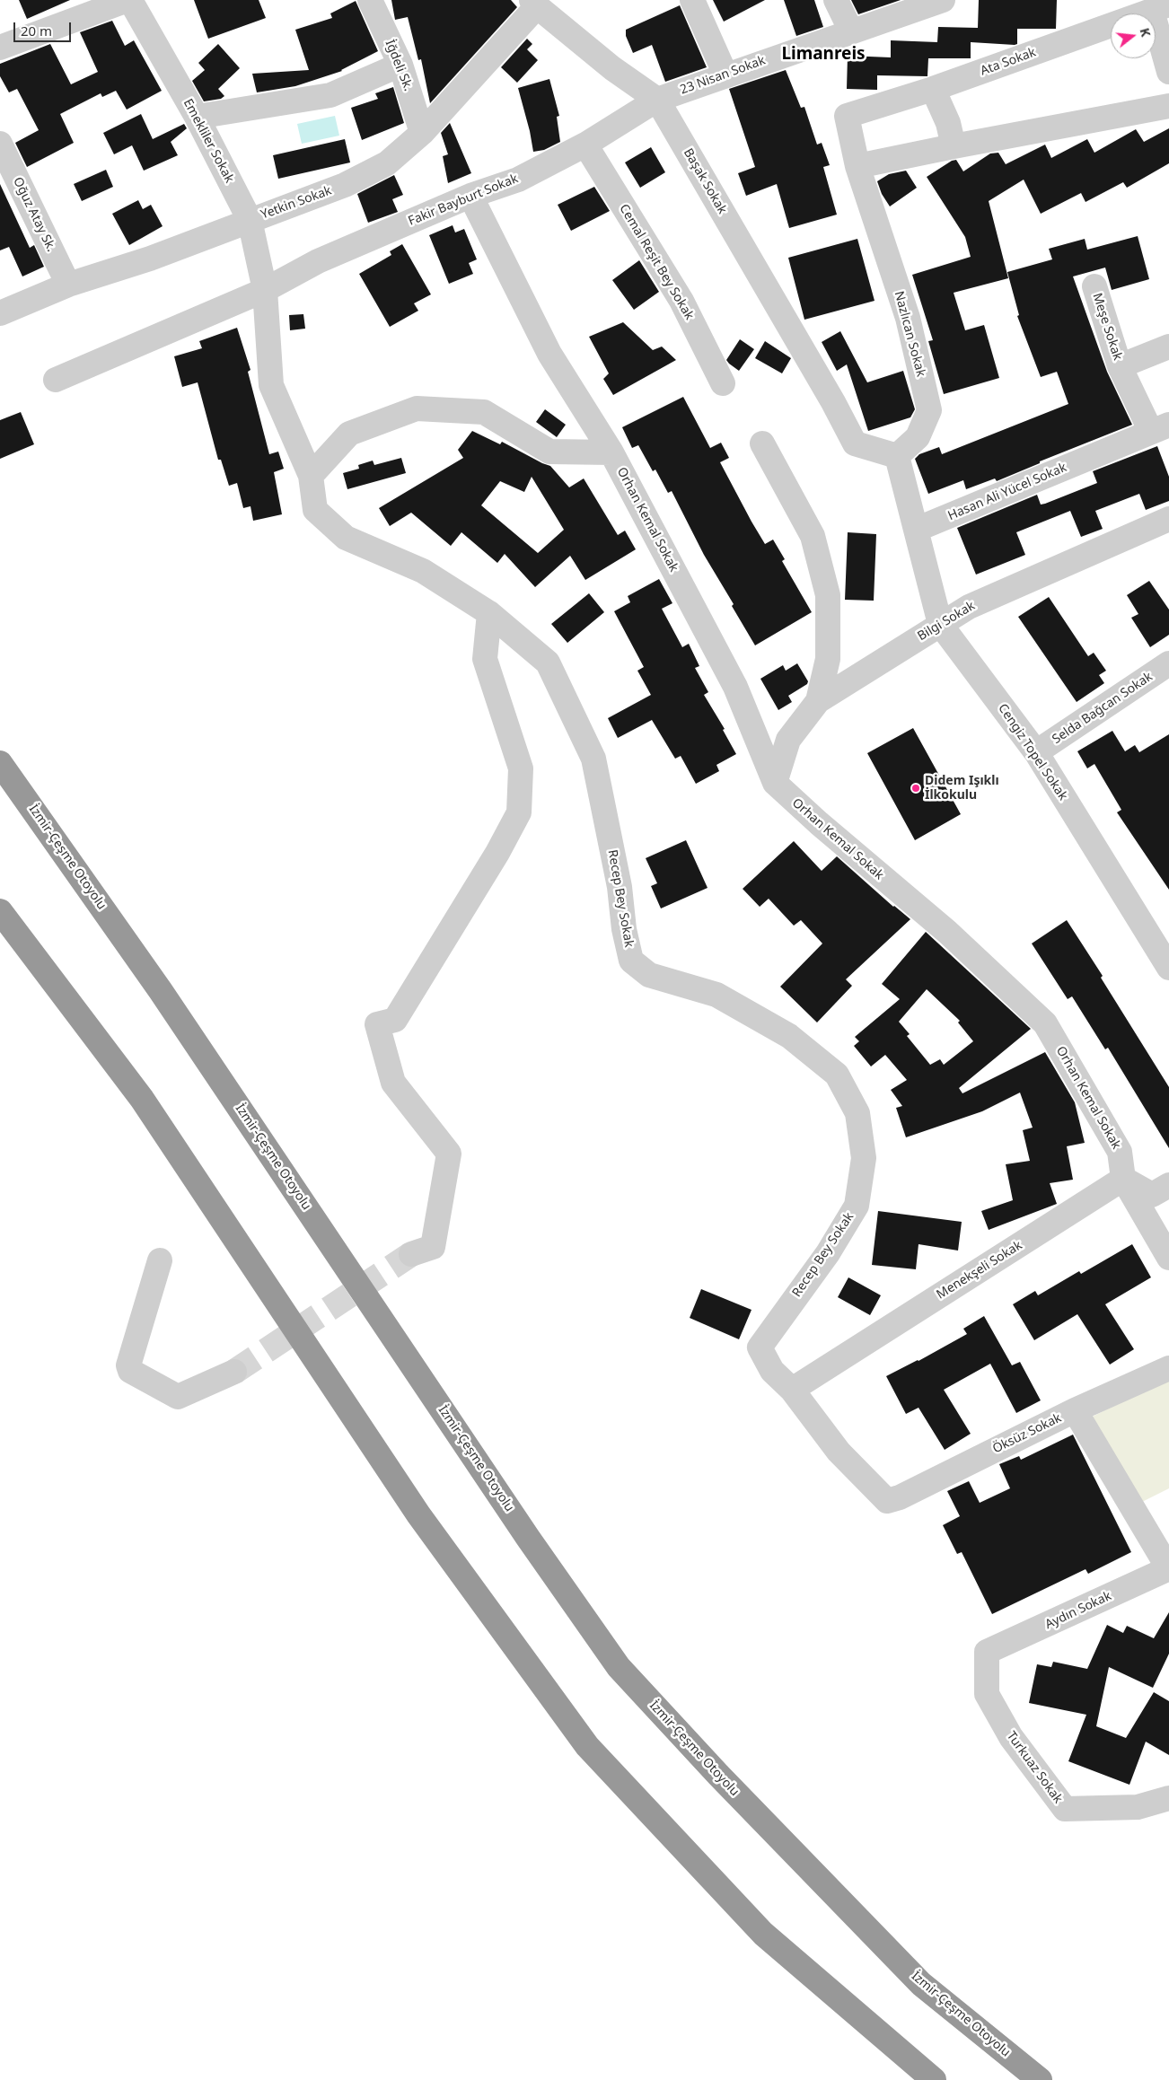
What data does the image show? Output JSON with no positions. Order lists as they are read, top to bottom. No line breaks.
{"streets":{"highway":["İzmir-Çeşme Otoyolu"],"street":["Ata Sokak","İğdeli Sk.","23 Nisan Sokak","Emekliler Sokak","Başak Sokak","Fakir Bayburt Sokak","Yetkin Sokak","Oğuz Atay Sk.","Cemal Reşit Bey Sokak","Meşe Sokak","Nazlıcan Sokak","Hasan Ali Yücel Sokak","Orhan Kemal Sokak","Bilgi Sokak","Selda Bağcan Sokak","Cengiz Topel Sokak","Recep Bey Sokak","Menekşeli Sokak","Öksüz Sokak","Aydın Sokak","Turkuaz Sokak"]},"crossings":[["Ata Sokak","Nazlıcan Sokak"],["İğdeli Sk.","Yetkin Sokak"],["23 Nisan Sokak","Başak Sokak"],["23 Nisan Sokak","Fakir Bayburt Sokak"],["Emekliler Sokak","Fakir Bayburt Sokak"],["Emekliler Sokak","Yetkin Sokak"],["Emekliler Sokak","Recep Bey Sokak"],["Başak Sokak","Fakir Bayburt Sokak"],["Başak Sokak","Yetkin Sokak"],["Başak Sokak","Nazlıcan Sokak"],["Fakir Bayburt Sokak","Cemal Reşit Bey Sokak"],["Fakir Bayburt Sokak","Orhan Kemal Sokak"],["Fakir Bayburt Sokak","Recep Bey Sokak"],["Yetkin Sokak","Oğuz Atay Sk."],["Meşe Sokak","Hasan Ali Yücel Sokak"],["Hasan Ali Yücel Sokak","Cengiz Topel Sokak"],["Orhan Kemal Sokak","Bilgi Sokak"],["Orhan Kemal Sokak","Recep Bey Sokak"],["Orhan Kemal Sokak","Menekşeli Sokak"],["Bilgi Sokak","Cengiz Topel Sokak"],["Selda Bağcan Sokak","Cengiz Topel Sokak"],["Recep Bey Sokak","Menekşeli Sokak"],["Recep Bey Sokak","Öksüz Sokak"],["Aydın Sokak","Turkuaz Sokak"]],"districts":["Limanreis"],"places":["Didem Işıklı İlkokulu"],"scale_bar":"20 m","north":"right"}
